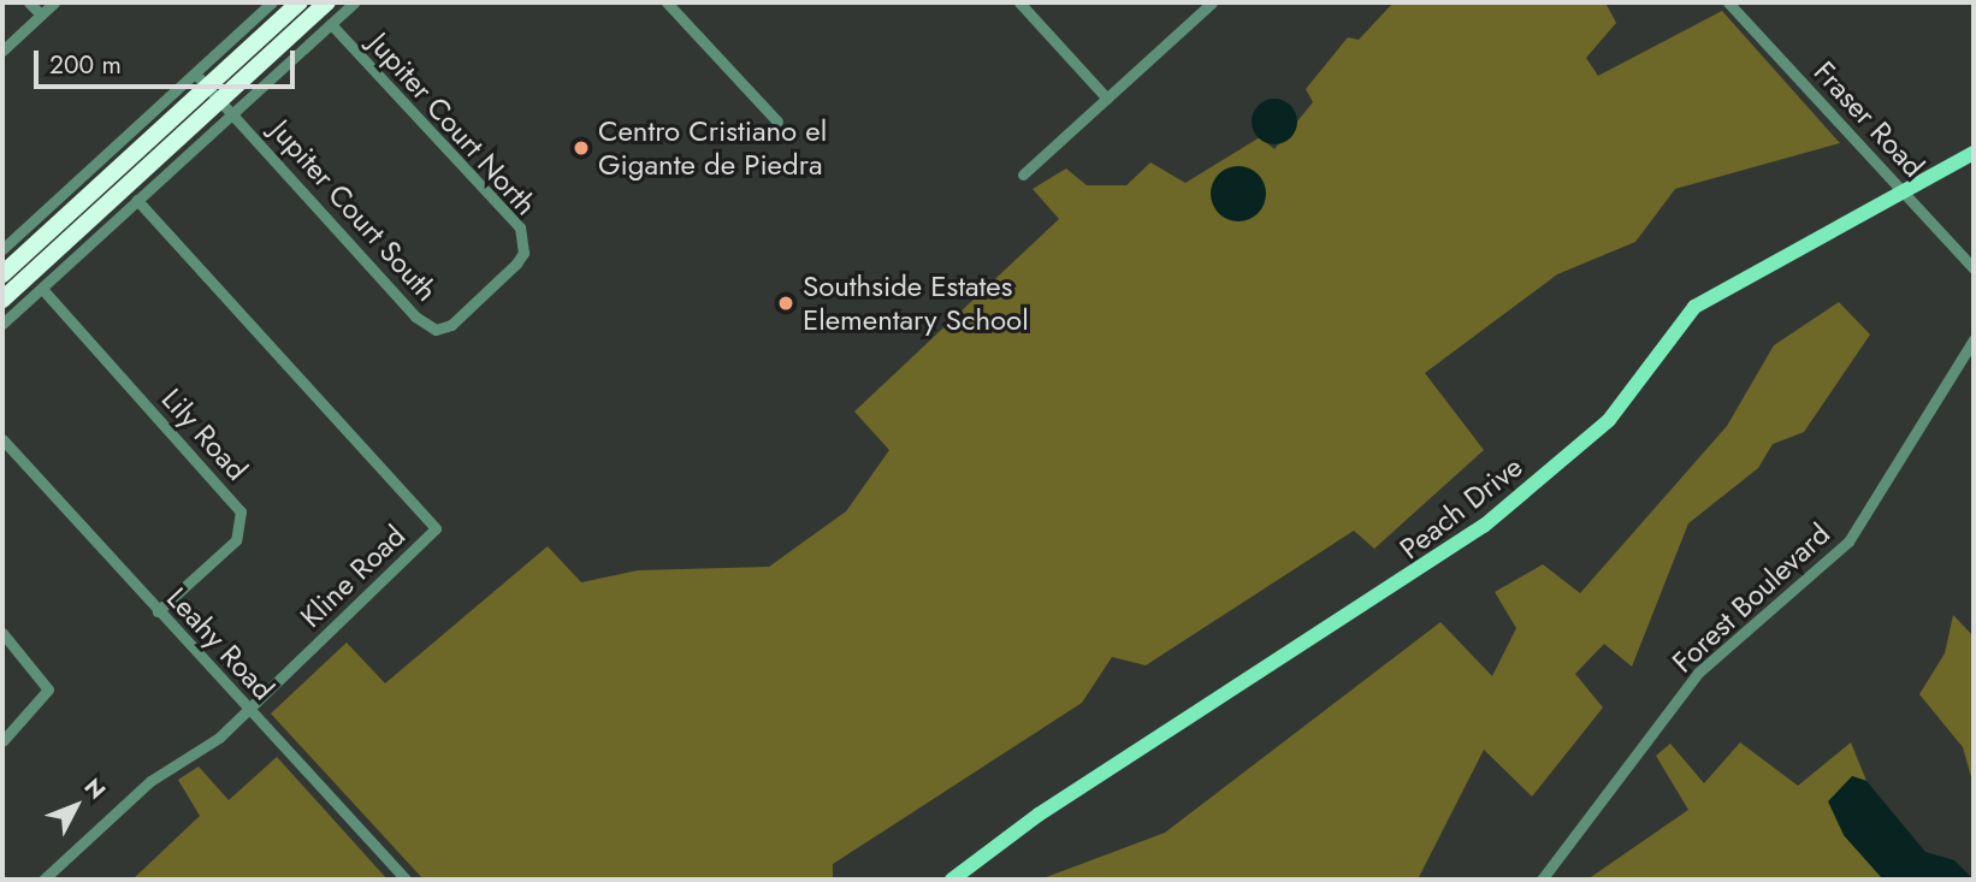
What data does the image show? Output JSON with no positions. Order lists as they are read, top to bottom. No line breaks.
{"streets":{"main road":["Peach Drive"],"street":["Fraser Road","Jupiter Court North","Jupiter Court South","Lily Road","Kline Road","Forest Boulevard","Leahy Road"]},"crossings":[["Fraser Road","Peach Drive"],["Jupiter Court North","Jupiter Court South"],["Lily Road","Leahy Road"],["Kline Road","Leahy Road"]],"places":["Centro Cristiano el Gigante de Piedra","Southside Estates Elementary School"],"scale_bar":"200 m","north":"top right"}
